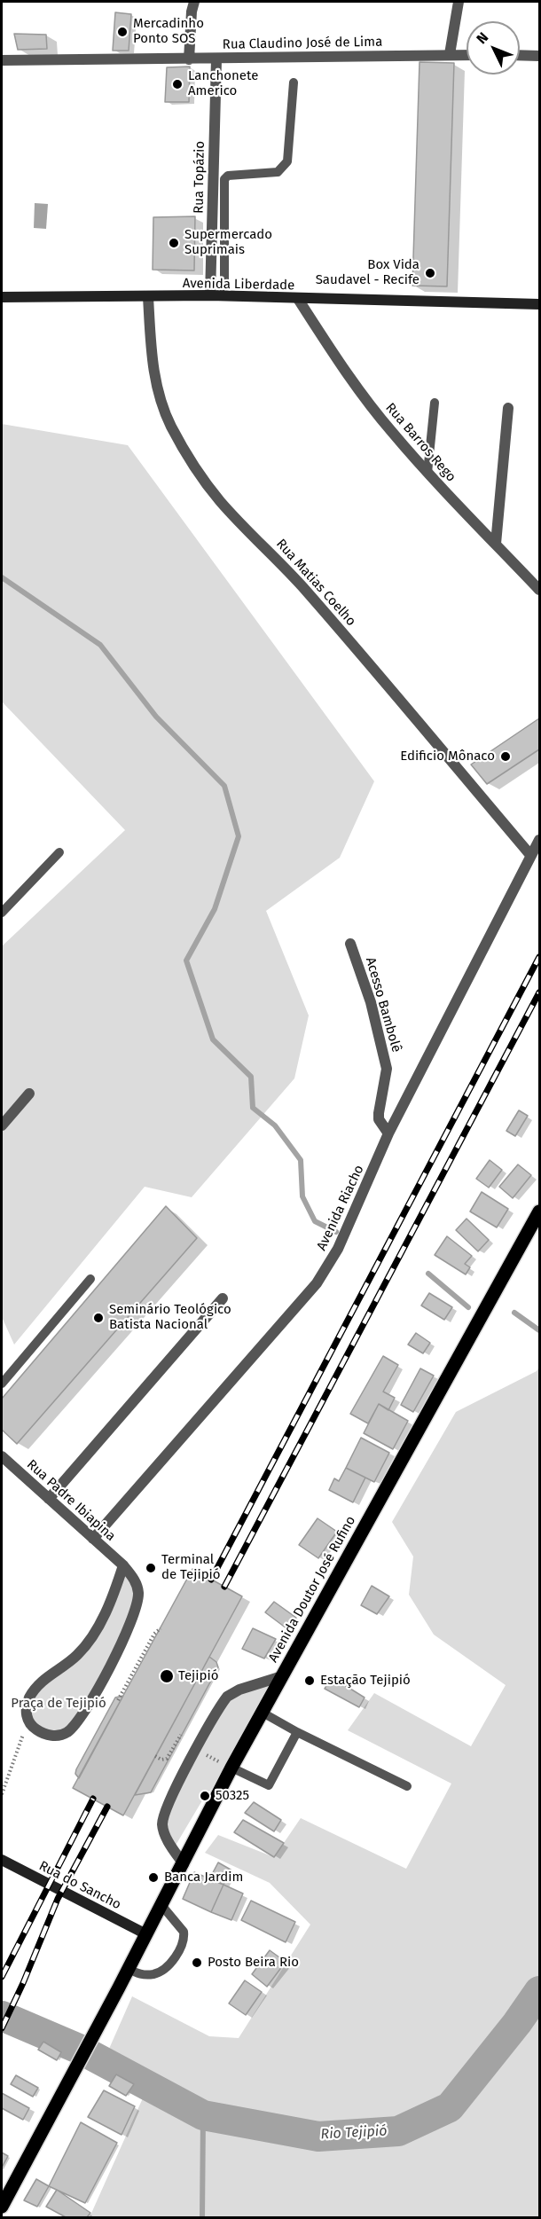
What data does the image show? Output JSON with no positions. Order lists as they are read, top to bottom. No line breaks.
{"streets":{"main road":["Avenida Liberdade","Avenida Doutor José Rufino","Rua do Sancho"],"street":["Rua Claudino José de Lima","Rua Topázio","Rua Barros Rego","Rua Matias Coelho","Acesso Bambolê","Avenida Riacho","Rua Padre Ibiapina"]},"crossings":[["Rua Claudino José de Lima","Rua Topázio"],["Rua Topázio","Avenida Liberdade"],["Avenida Liberdade","Rua Barros Rego"],["Avenida Liberdade","Rua Matias Coelho"],["Rua Matias Coelho","Avenida Riacho"],["Acesso Bambolê","Avenida Riacho"],["Avenida Riacho","Rua Padre Ibiapina"],["Avenida Doutor José Rufino","Rua do Sancho"]],"water":["Rio Tejipió"],"parks":["Praça de Tejipió"],"places":["Mercadinho Ponto SOS","Lanchonete Americo","Supermercado Suprimais","Box Vida Saudavel - Recife","Edificio Mônaco","Seminário Teológico Batista Nacional","Terminal de Tejipió","Tejipió","Estação Tejipió","50325","Banca Jardim","Posto Beira Rio"],"north":"top left"}
